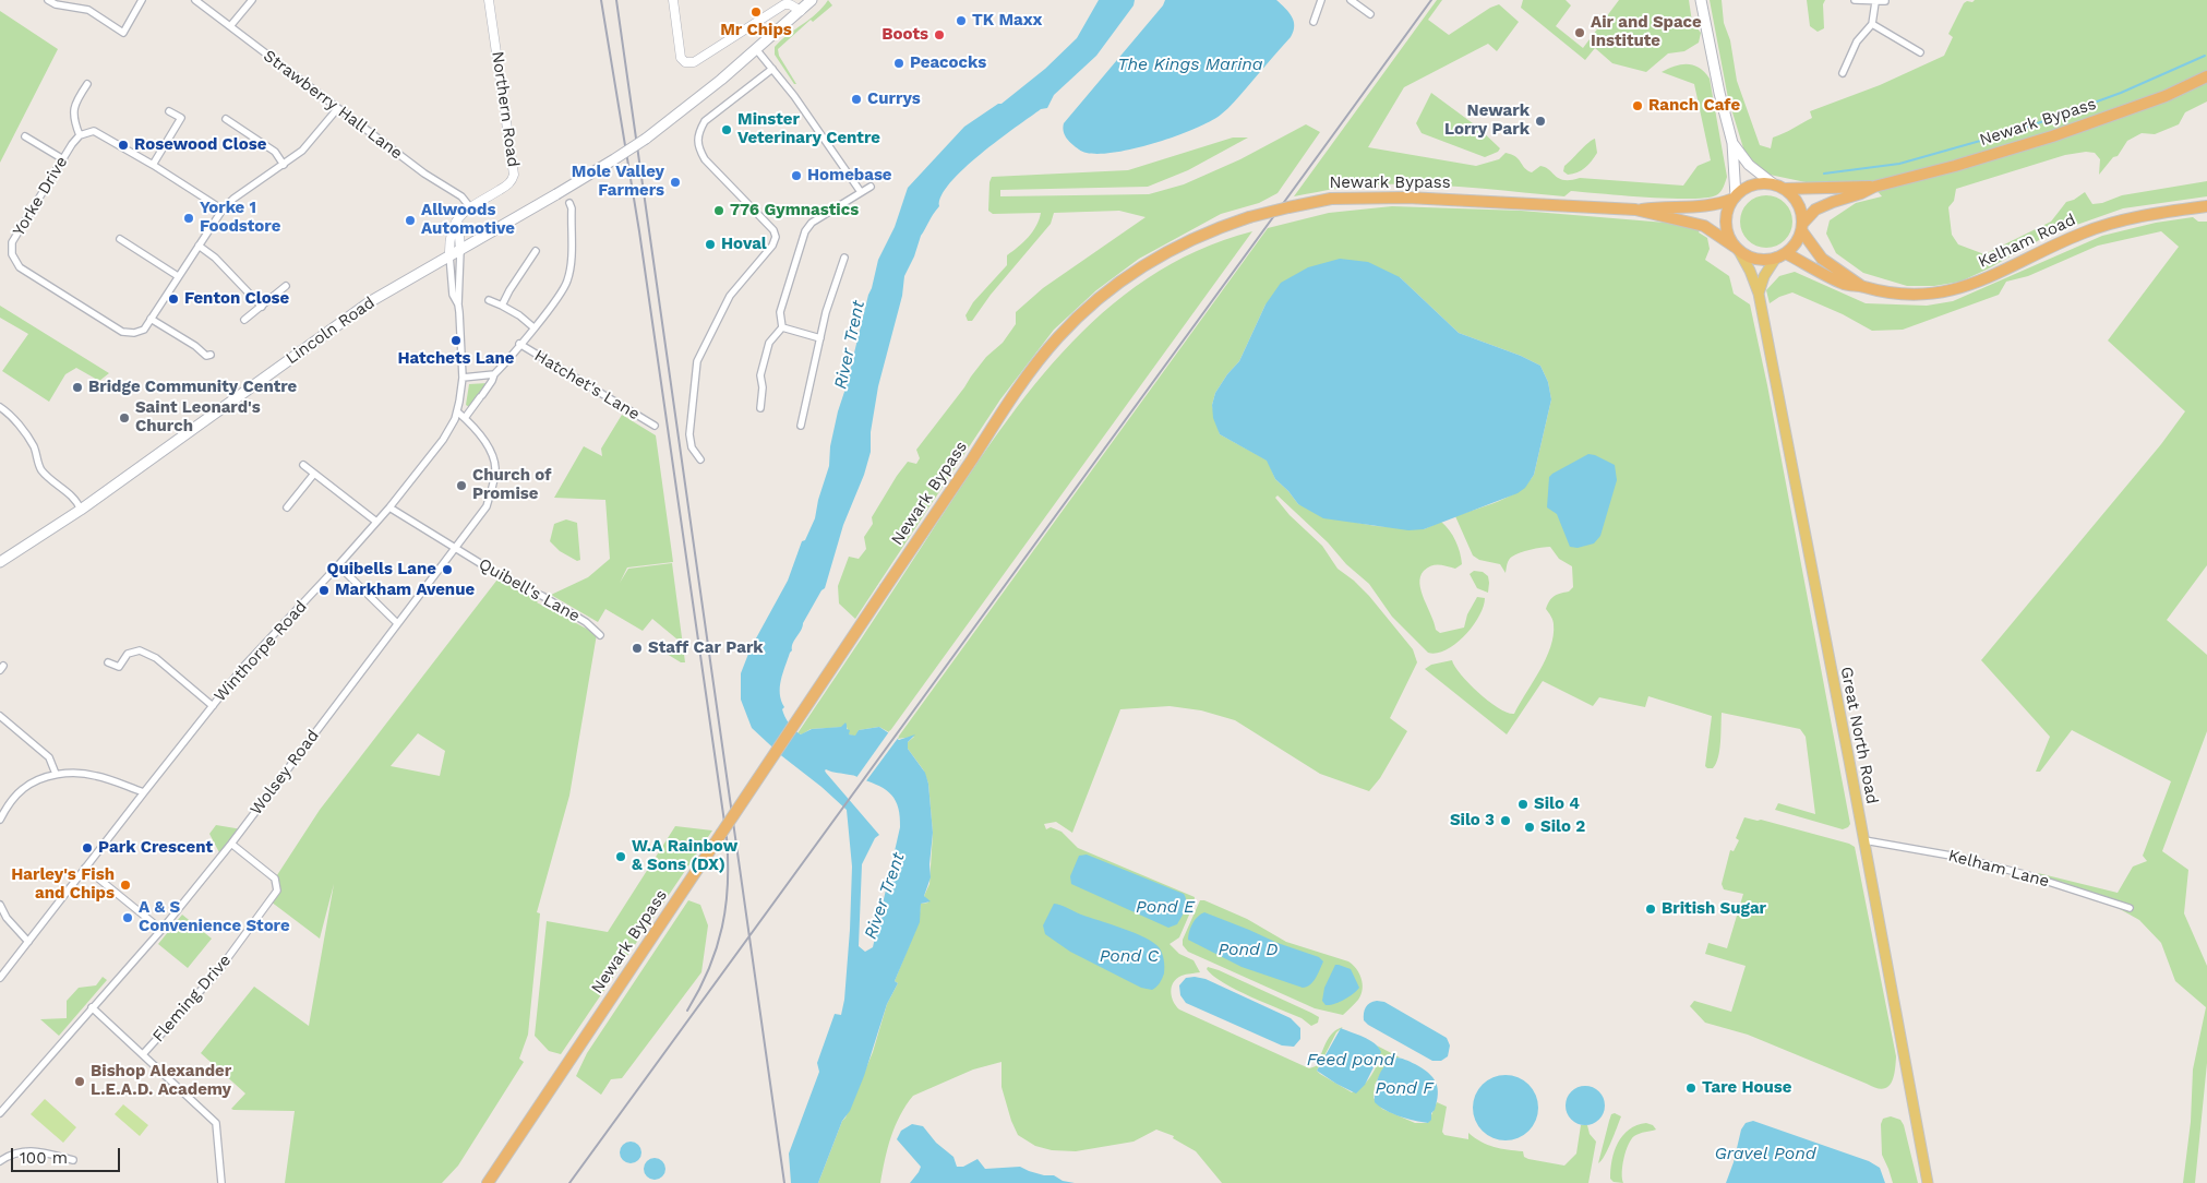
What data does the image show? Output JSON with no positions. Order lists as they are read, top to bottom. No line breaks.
{"streets":{"highway":["Newark Bypass","Kelham Road"],"main road":["Lincoln Road","Great North Road"],"street":["Strawberry Hall Lane","Northern Road","Yorke Drive","Hatchet's Lane","Quibell's Lane","Winthorpe Road","Wolsey Road","Kelham Lane","Fleming Drive"]},"crossings":[["Strawberry Hall Lane","Northern Road"],["Strawberry Hall Lane","Yorke Drive"],["Newark Bypass","Kelham Road"],["Newark Bypass","Great North Road"],["Kelham Road","Great North Road"],["Lincoln Road","Winthorpe Road"],["Hatchet's Lane","Wolsey Road"],["Quibell's Lane","Winthorpe Road"],["Quibell's Lane","Wolsey Road"],["Winthorpe Road","Wolsey Road"],["Great North Road","Kelham Lane"],["Wolsey Road","Fleming Drive"]],"water":["The Kings Marina","River Trent","Pond E","Pond D","Pond C","Feed pond","Pond F","Gravel Pond"],"places":["Mr Chips","TK Maxx","Air and Space Institute","Boots","Peacocks","Currys","Ranch Cafe","Newark Lorry Park","Minster Veterinary Centre","Rosewood Close","Homebase","Mole Valley Farmers","776 Gymnastics","Yorke 1 Foodstore","Allwoods Automotive","Hoval","Fenton Close","Hatchets Lane","Bridge Community Centre","Saint Leonard's Church","Church of Promise","Quibells Lane","Markham Avenue","Staff Car Park","Silo 4","Silo 3","Silo 2","Park Crescent","W.A Rainbow & Sons (DX)","Harley's Fish and Chips","British Sugar","A & S Convenience Store","Bishop Alexander L.E.A.D. Academy","Tare House"],"scale_bar":"100 m"}
